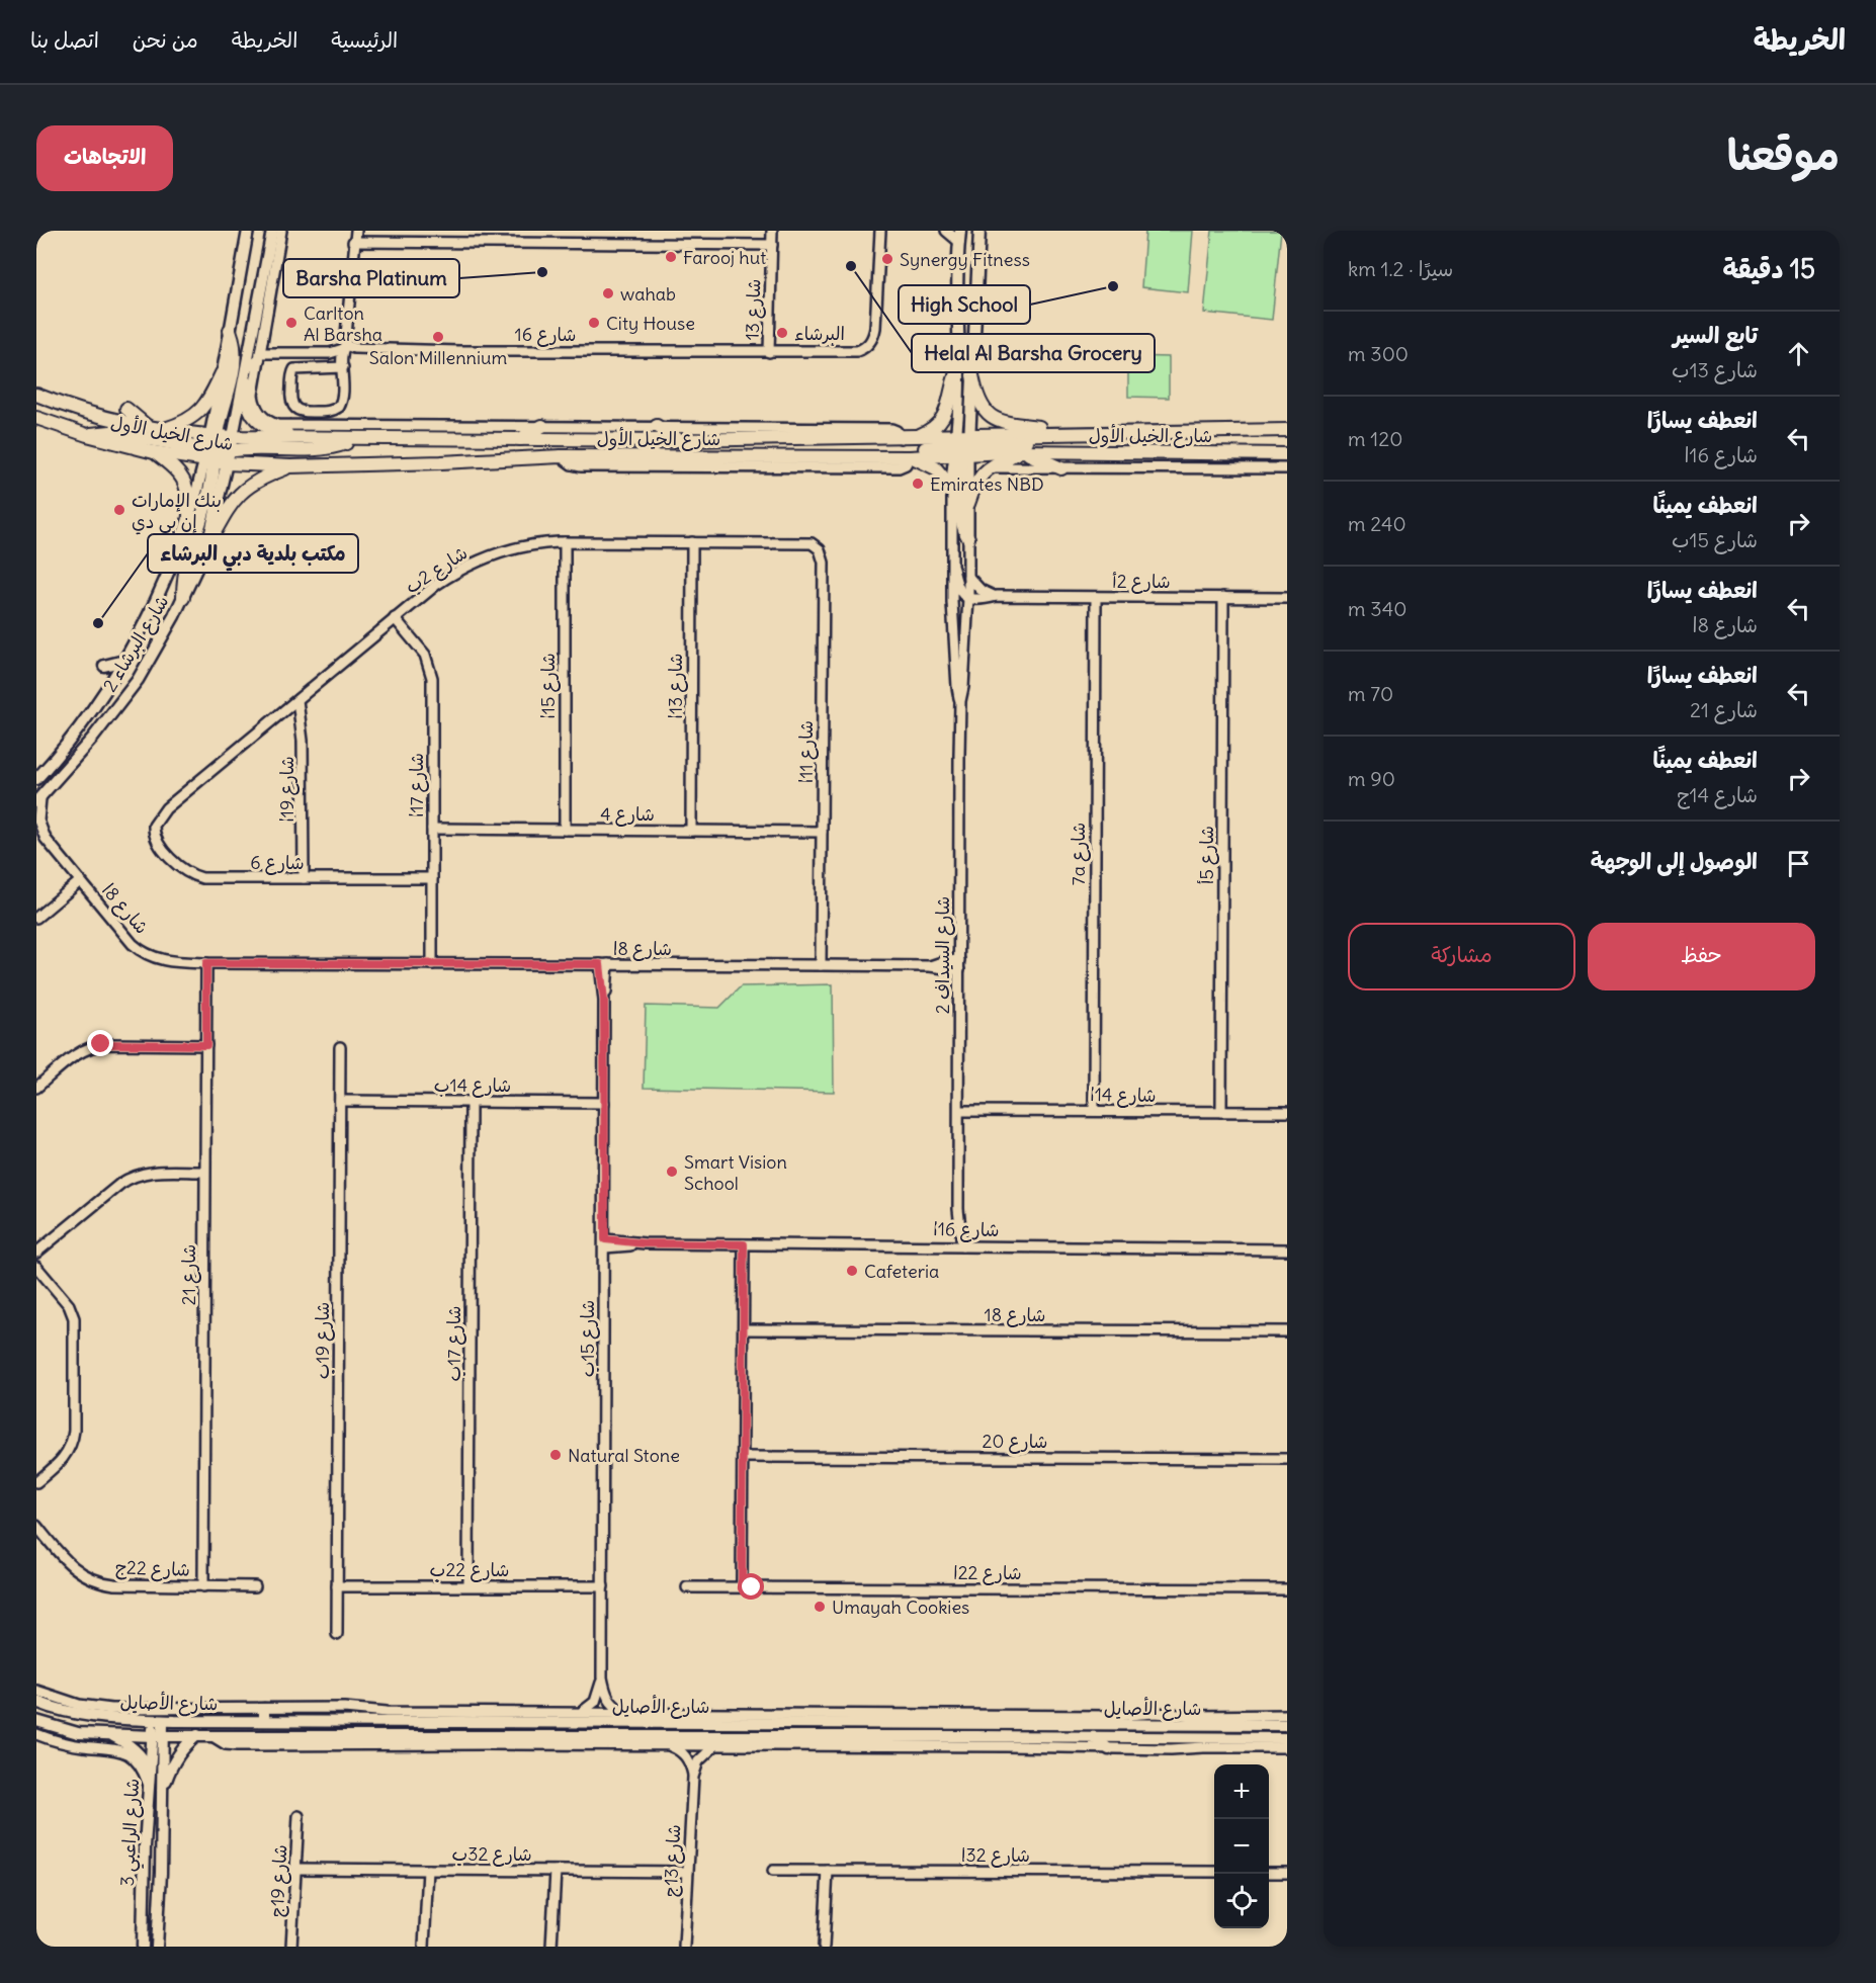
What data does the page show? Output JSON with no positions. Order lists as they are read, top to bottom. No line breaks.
{"streets":{"main road":["شارع الخيل الأول"],"street":["شارع 13","شارع 16","شارع 2ب","شارع 2أ","شارع البرشاء 2","شارع 15ا","شارع 13ا","شارع 11ا","شارع 17ا","شارع 19ا","شارع 4","7a شارع","شارع 5أ","شارع 6","شارع 8ا","شارع السيداف 2","شارع 14ب","شارع 14ا","شارع 16ا","شارع 21","شارع 18","شارع 15ب","شارع 19ب","شارع 17ب","شارع 20","شارع 22ج","شارع 22ب","شارع 22ا","شارع الأصايل","شارع الراعبي 3","شارع 32ب","شارع 32ا","شارع 13ج","شارع 19ج"]},"crossings":[["شارع 13","شارع 16"],["شارع الخيل الأول","شارع البرشاء 2"],["شارع الخيل الأول","شارع السيداف 2"],["شارع 2ب","شارع 15ا"],["شارع 2ب","شارع 13ا"],["شارع 2ب","شارع 11ا"],["شارع 2ب","شارع 17ا"],["شارع 2ب","شارع 19ا"],["شارع 2ب","شارع 6"],["شارع 2أ","7a شارع"],["شارع 2أ","شارع 5أ"],["شارع 2أ","شارع السيداف 2"],["شارع البرشاء 2","شارع 8ا"],["شارع 15ا","شارع 4"],["شارع 13ا","شارع 4"],["شارع 11ا","شارع 4"],["شارع 11ا","شارع 8ا"],["شارع 17ا","شارع 4"],["شارع 17ا","شارع 6"],["شارع 17ا","شارع 8ا"],["شارع 19ا","شارع 6"],["7a شارع","شارع 14ا"],["شارع 5أ","شارع 14ا"],["شارع 8ا","شارع السيداف 2"],["شارع 8ا","شارع 21"],["شارع 8ا","شارع 15ب"],["شارع السيداف 2","شارع 14ا"],["شارع السيداف 2","شارع 16ا"],["شارع 14ب","شارع 15ب"],["شارع 14ب","شارع 19ب"],["شارع 14ب","شارع 17ب"],["شارع 16ا","شارع 15ب"],["شارع 21","شارع 22ج"],["شارع 15ب","شارع 22ب"],["شارع 19ب","شارع 22ب"],["شارع 17ب","شارع 22ب"],["شارع الأصايل","شارع الراعبي 3"],["شارع 32ب","شارع 13ج"],["شارع 32ب","شارع 19ج"]],"places":["Farooj hut","Synergy Fitness","Helal Al Barsha Grocery","Barsha Platinum","High School","wahab","Carlton Al Barsha","City House","البرشاء","Salon Millennium","Emirates NBD","بنك الإمارات إن بي دي","مكتب بلدية دبي البرشاء","Smart Vision School","Cafeteria","Natural Stone","Umayah Cookies"],"page":{"header":"الخريطة","nav":["الرئيسية","الخريطة","من نحن","اتصل بنا"],"title":"موقعنا","buttons":["الاتجاهات",["حفظ","مشاركة"]],"heading":["15 دقيقة","سيرًا · 1.2 km"],"list":[["تابع السير","شارع 13ب","300 m"],["انعطف يسارًا","شارع 16ا","120 m"],["انعطف يمينًا","شارع 15ب","240 m"],["انعطف يسارًا","شارع 8ا","340 m"],["انعطف يسارًا","شارع 21","70 m"],["انعطف يمينًا","شارع 14ج","90 m"],"الوصول إلى الوجهة"],"map_buttons":["+","−"]}}
